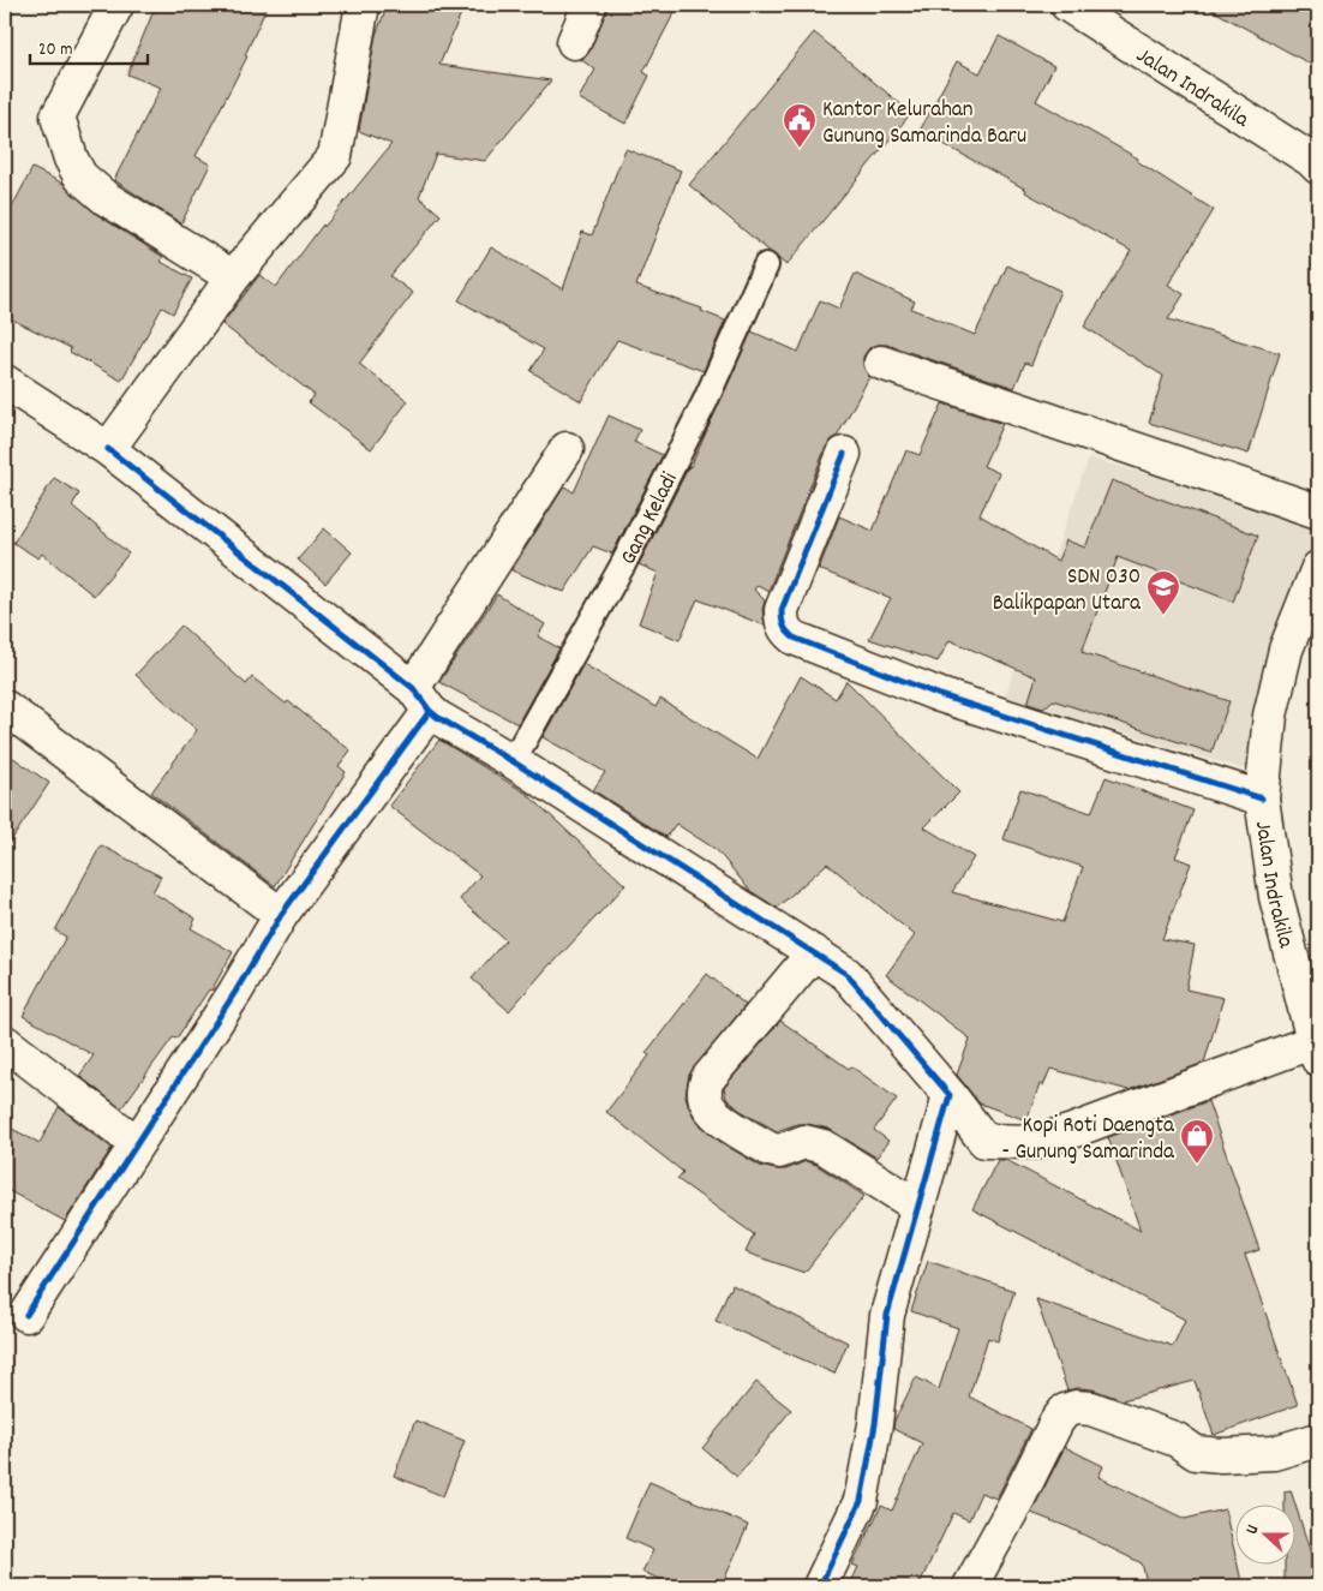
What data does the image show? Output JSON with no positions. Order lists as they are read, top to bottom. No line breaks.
{"streets":{"street":["Jalan Indrakila"],"lane":["Gang Keladi"]},"places":{"public building":["Kantor Kelurahan Gunung Samarinda Baru"],"school or university":["SDN 030 Balikpapan Utara"],"shop":["Kopi Roti Daengta - Gunung Samarinda"]},"scale_bar":"20 m","north":"left"}
